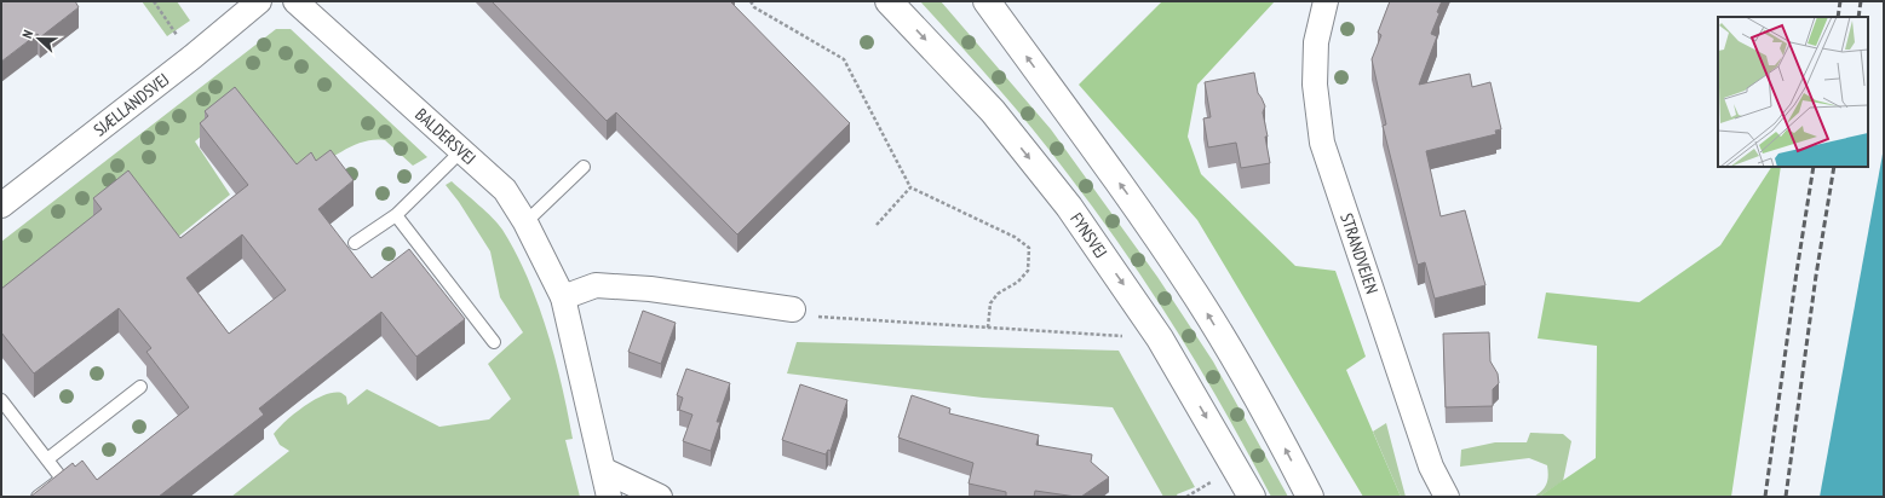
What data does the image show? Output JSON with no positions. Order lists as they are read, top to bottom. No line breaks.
{"streets":{"main road":["FYNSVEJ"],"street":["SJÆLLANDSVEJ","BALDERSVEJ","STRANDVEJEN"]},"north":"left"}
